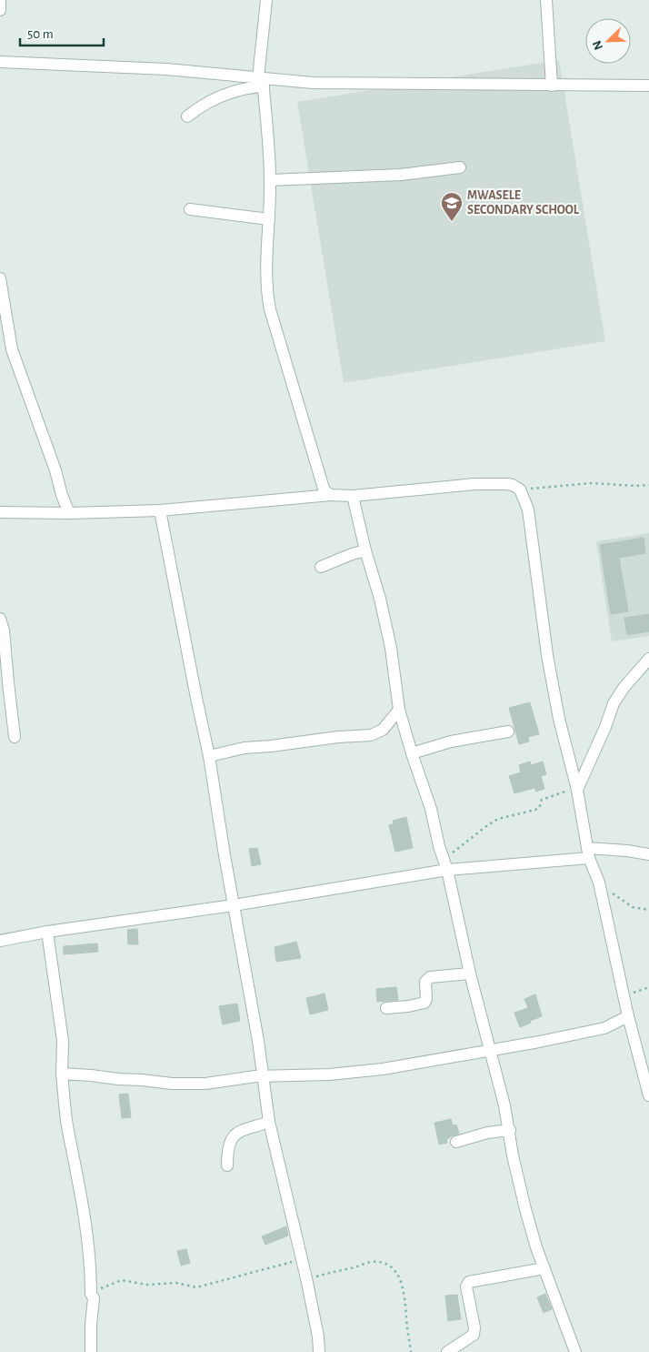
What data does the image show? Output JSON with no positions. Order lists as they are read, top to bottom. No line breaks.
{"places":{"school or university":["MWASELE SECONDARY SCHOOL"]},"scale_bar":"50 m","north":"bottom left"}
